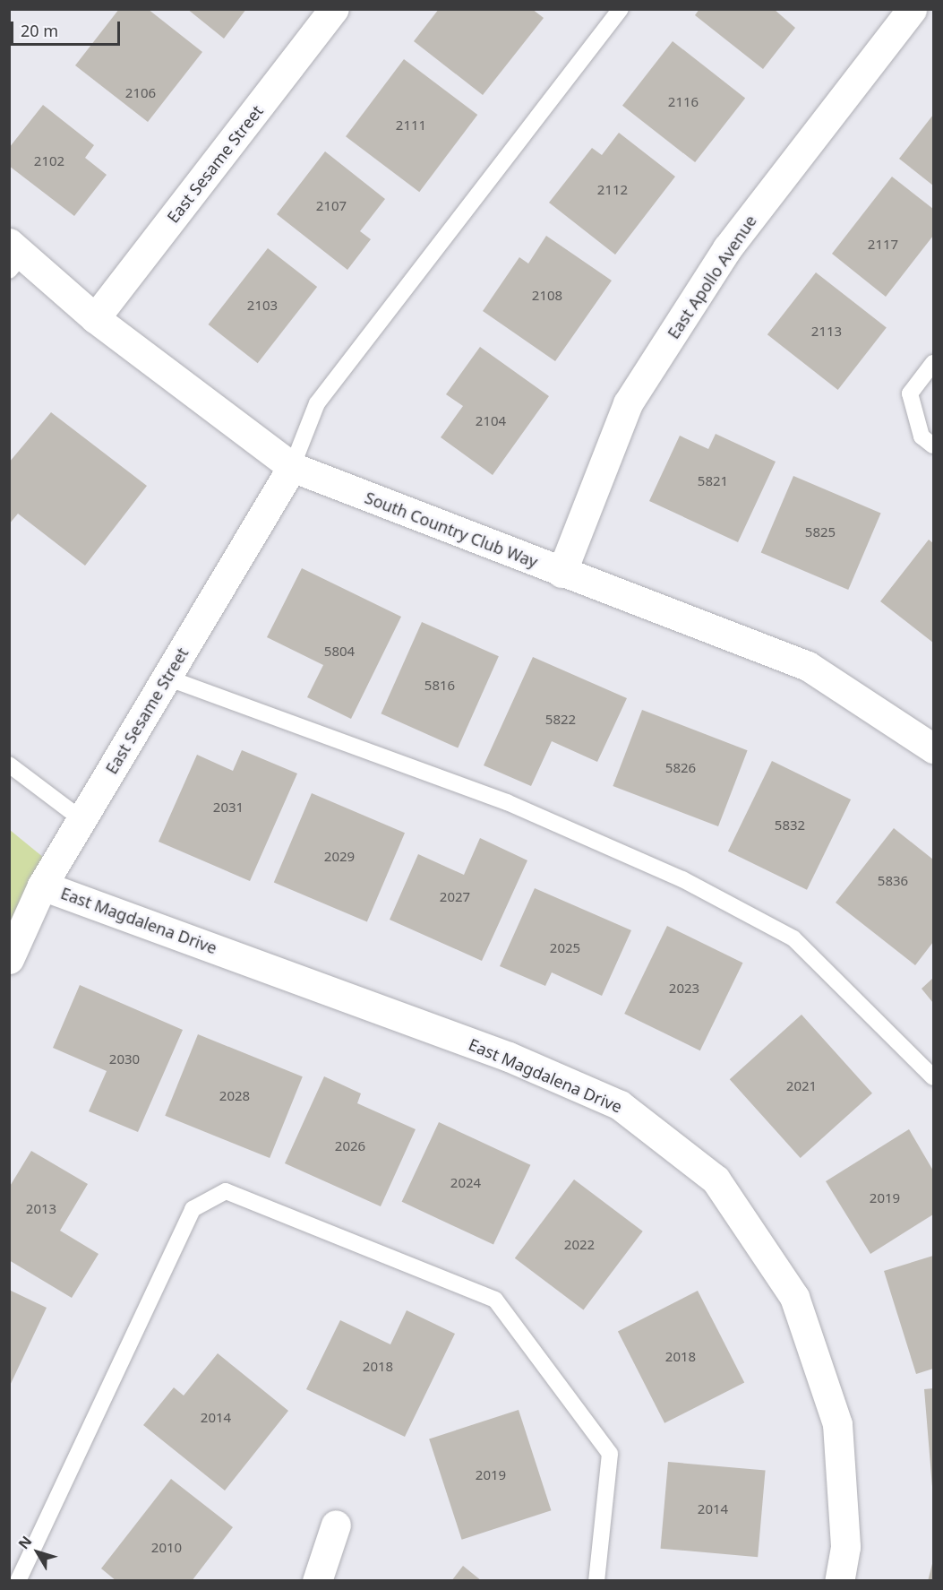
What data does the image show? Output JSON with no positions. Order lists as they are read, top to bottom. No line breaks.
{"streets":{"street":["East Sesame Street","East Apollo Avenue","South Country Club Way","East Magdalena Drive"]},"crossings":[["East Sesame Street","South Country Club Way"],["East Sesame Street","East Magdalena Drive"],["East Apollo Avenue","South Country Club Way"]],"house_numbers":["2106","2116","2111","2102","2112","2107","2117","2108","2103","2113","2104","5821","5825","5804","5816","5822","5826","2031","5832","2029","5836","2027","2025","2023","2030","2021","2028","2026","2024","2019","2013","2022","2018","2018","2014","2019","2014","2010"],"scale_bar":"20 m","north":"top left"}
